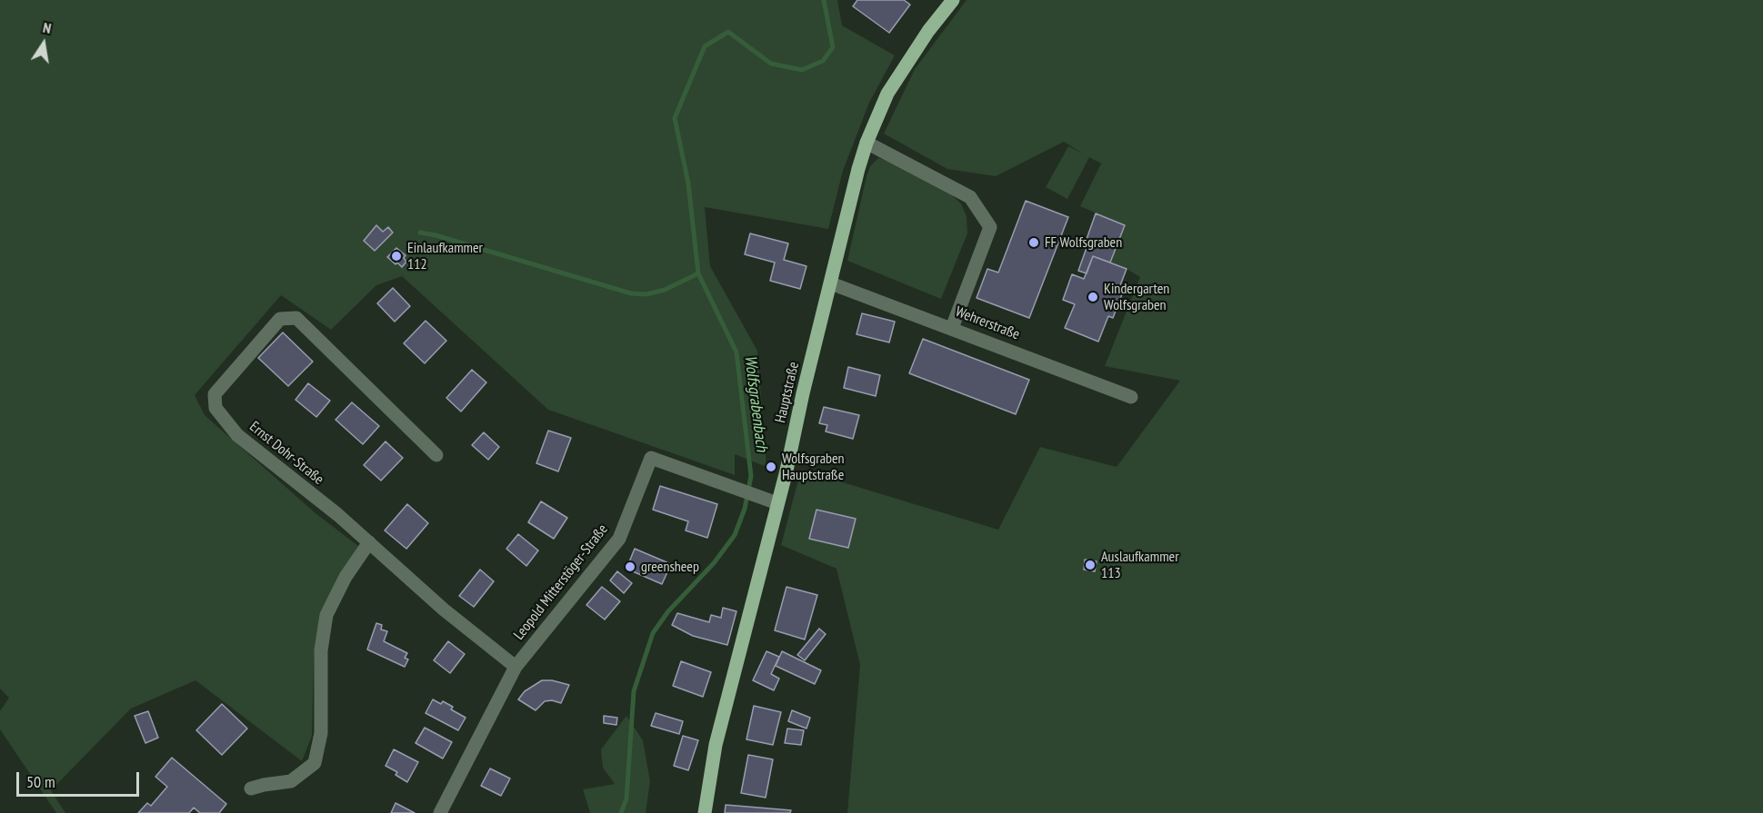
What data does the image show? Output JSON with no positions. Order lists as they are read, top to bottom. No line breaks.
{"streets":{"main road":["Hauptstraße"],"street":["Wehrerstraße","Ernst Dohr-Straße","Leopold Mitterstöger-Straße"]},"crossings":[["Wehrerstraße","Hauptstraße"],["Hauptstraße","Leopold Mitterstöger-Straße"],["Ernst Dohr-Straße","Leopold Mitterstöger-Straße"]],"water":["Wolfsgrabenbach"],"places":["FF Wolfsgraben","Einlaufkammer 112","Kindergarten Wolfsgraben","Wolfsgraben Hauptstraße","Auslaufkammer 113","greensheep"],"scale_bar":"50 m","north":"top"}
